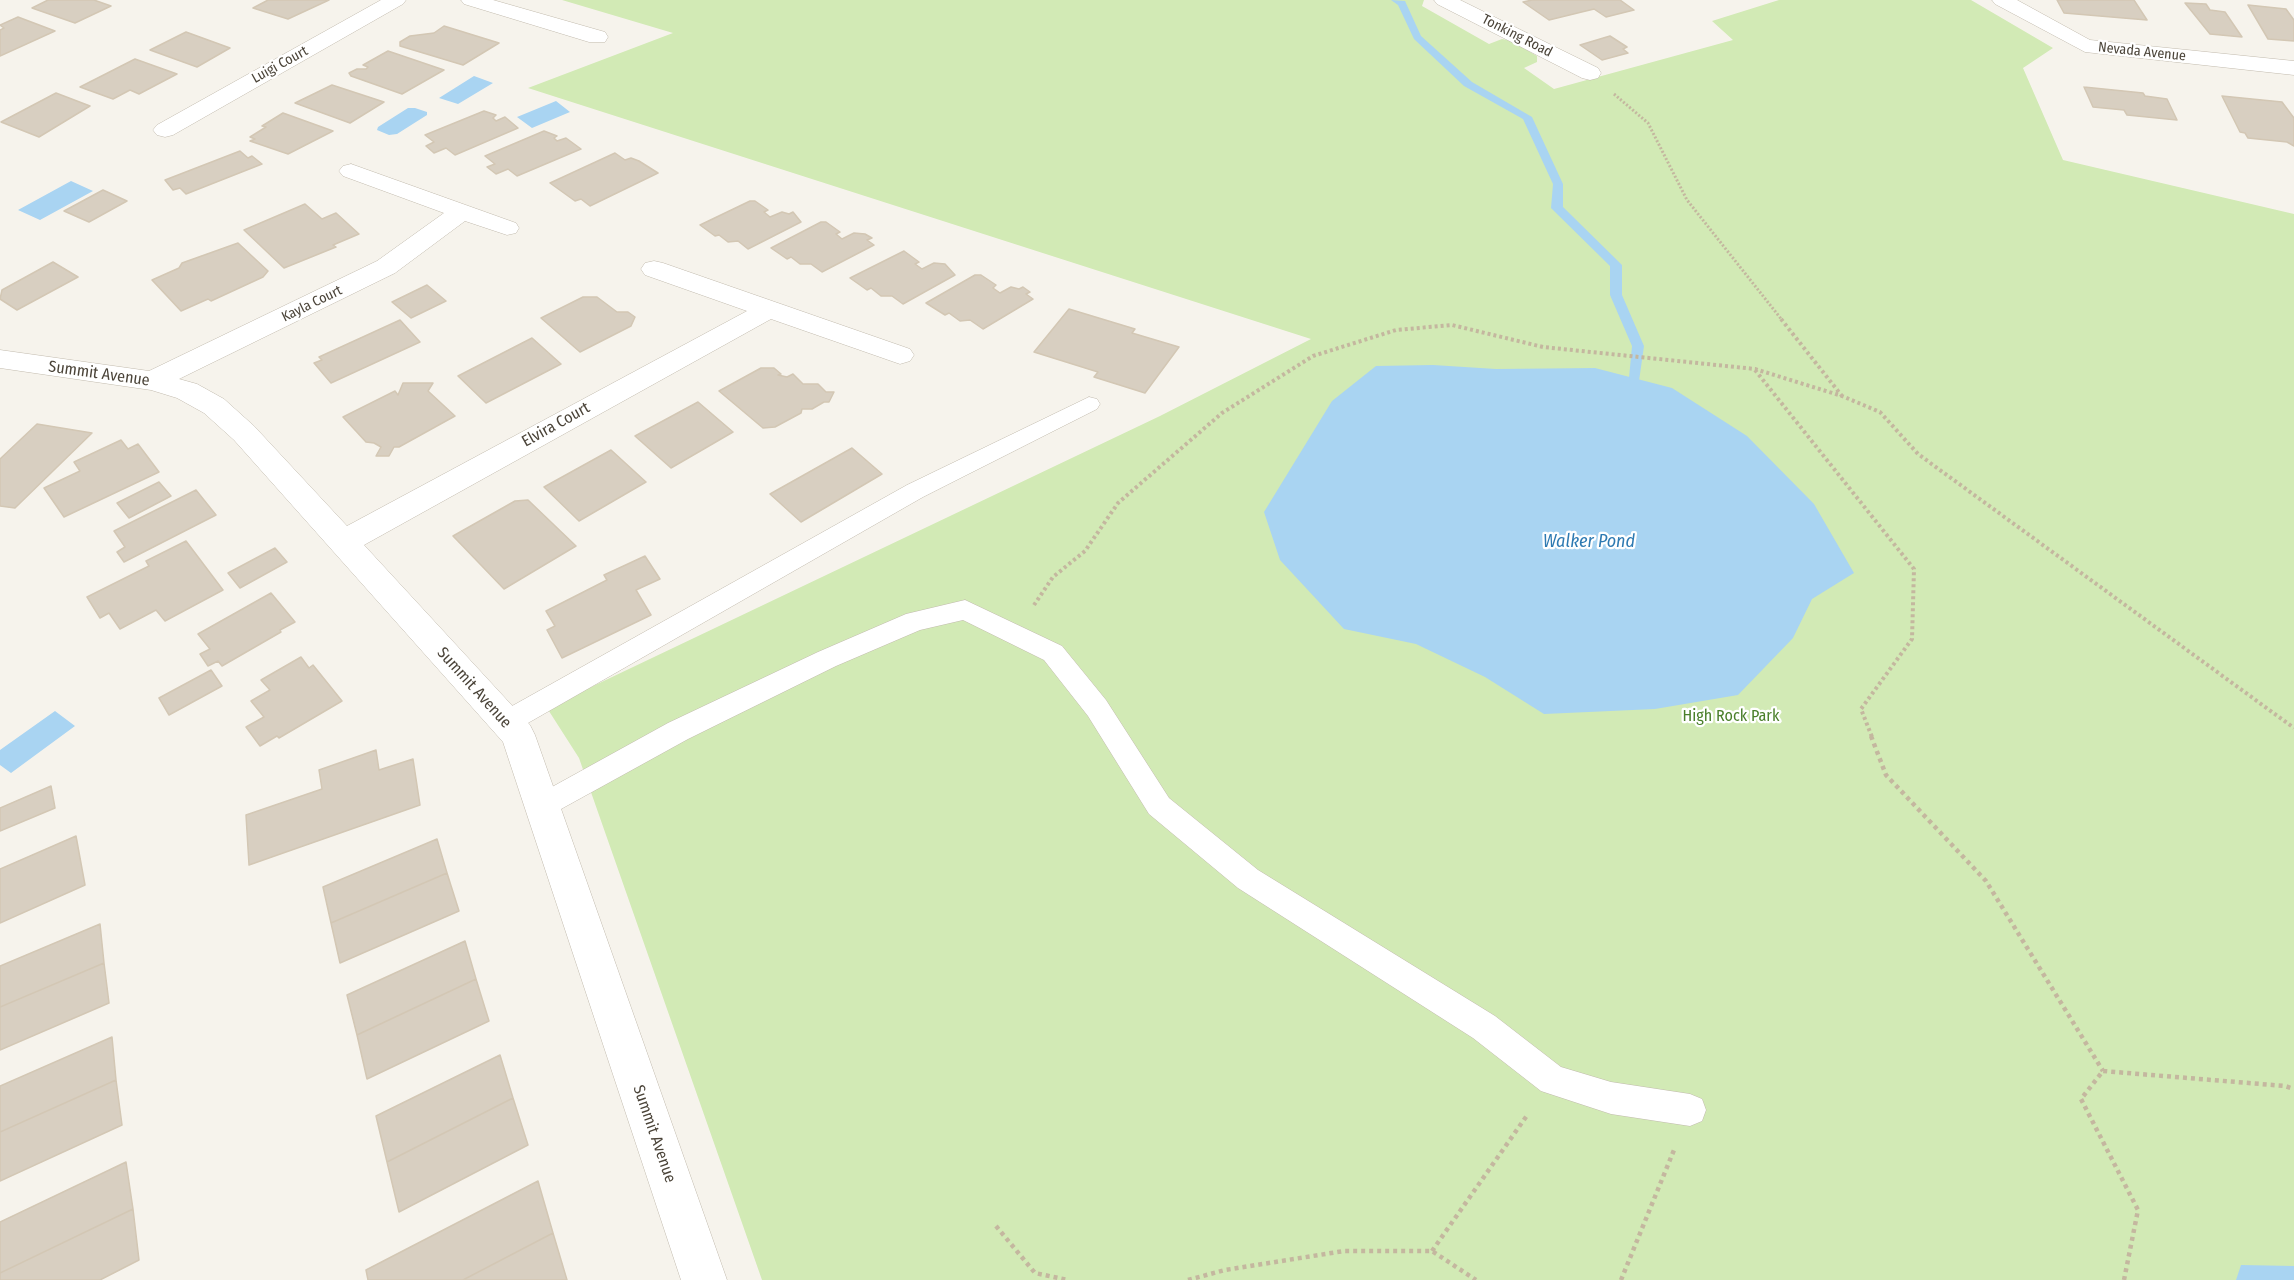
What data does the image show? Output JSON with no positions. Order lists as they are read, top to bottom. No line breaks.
{"streets":{"street":["Tonking Road","Nevada Avenue","Luigi Court","Kayla Court","Summit Avenue","Elvira Court"]},"crossings":[["Kayla Court","Summit Avenue"],["Summit Avenue","Elvira Court"]],"water":["Walker Pond"],"parks":["High Rock Park"]}
